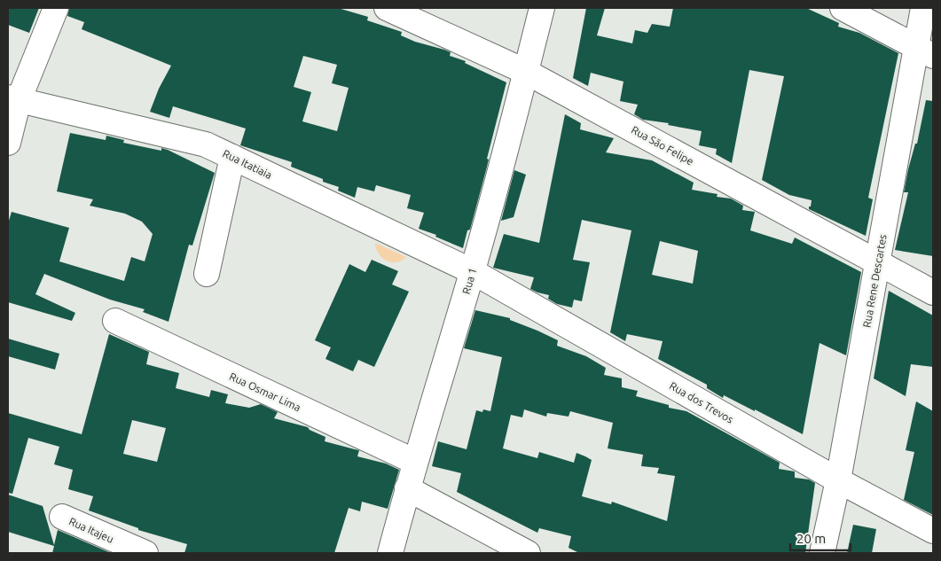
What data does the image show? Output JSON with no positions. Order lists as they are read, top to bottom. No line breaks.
{"streets":{"street":["Rua São Felipe","Rua Itatiaia","Rua 1","Rua Rene Descartes","Rua Osmar Lima","Rua dos Trevos","Rua Itajeu"]},"crossings":[["Rua São Felipe","Rua 1"],["Rua São Felipe","Rua Rene Descartes"],["Rua Itatiaia","Rua 1"],["Rua Itatiaia","Rua dos Trevos"],["Rua 1","Rua Osmar Lima"],["Rua 1","Rua dos Trevos"],["Rua Rene Descartes","Rua dos Trevos"]],"scale_bar":"20 m"}
